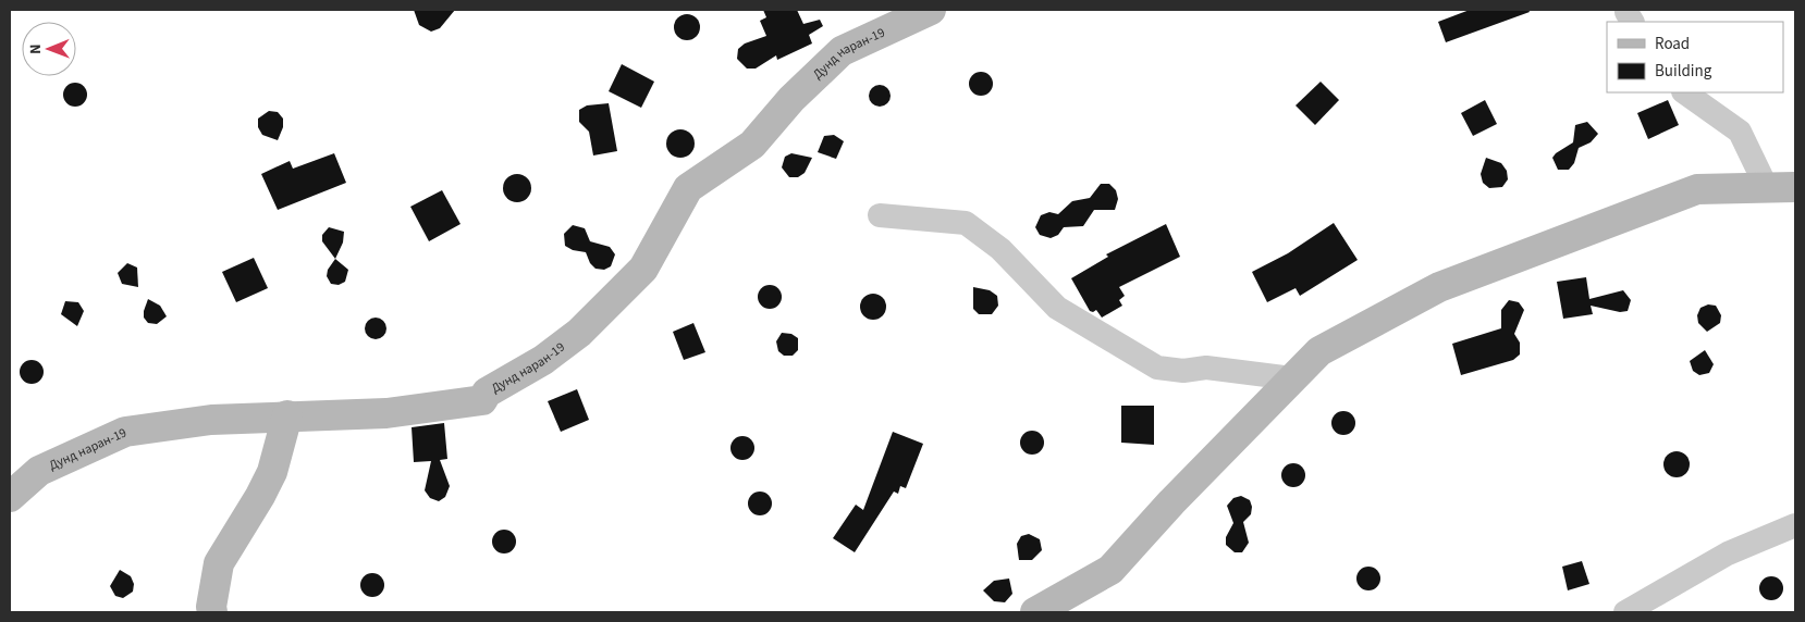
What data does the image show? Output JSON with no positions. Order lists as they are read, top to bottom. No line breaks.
{"streets":{"street":["Дунд наран-19"]},"legend":["Road","Building"],"north":"left"}
